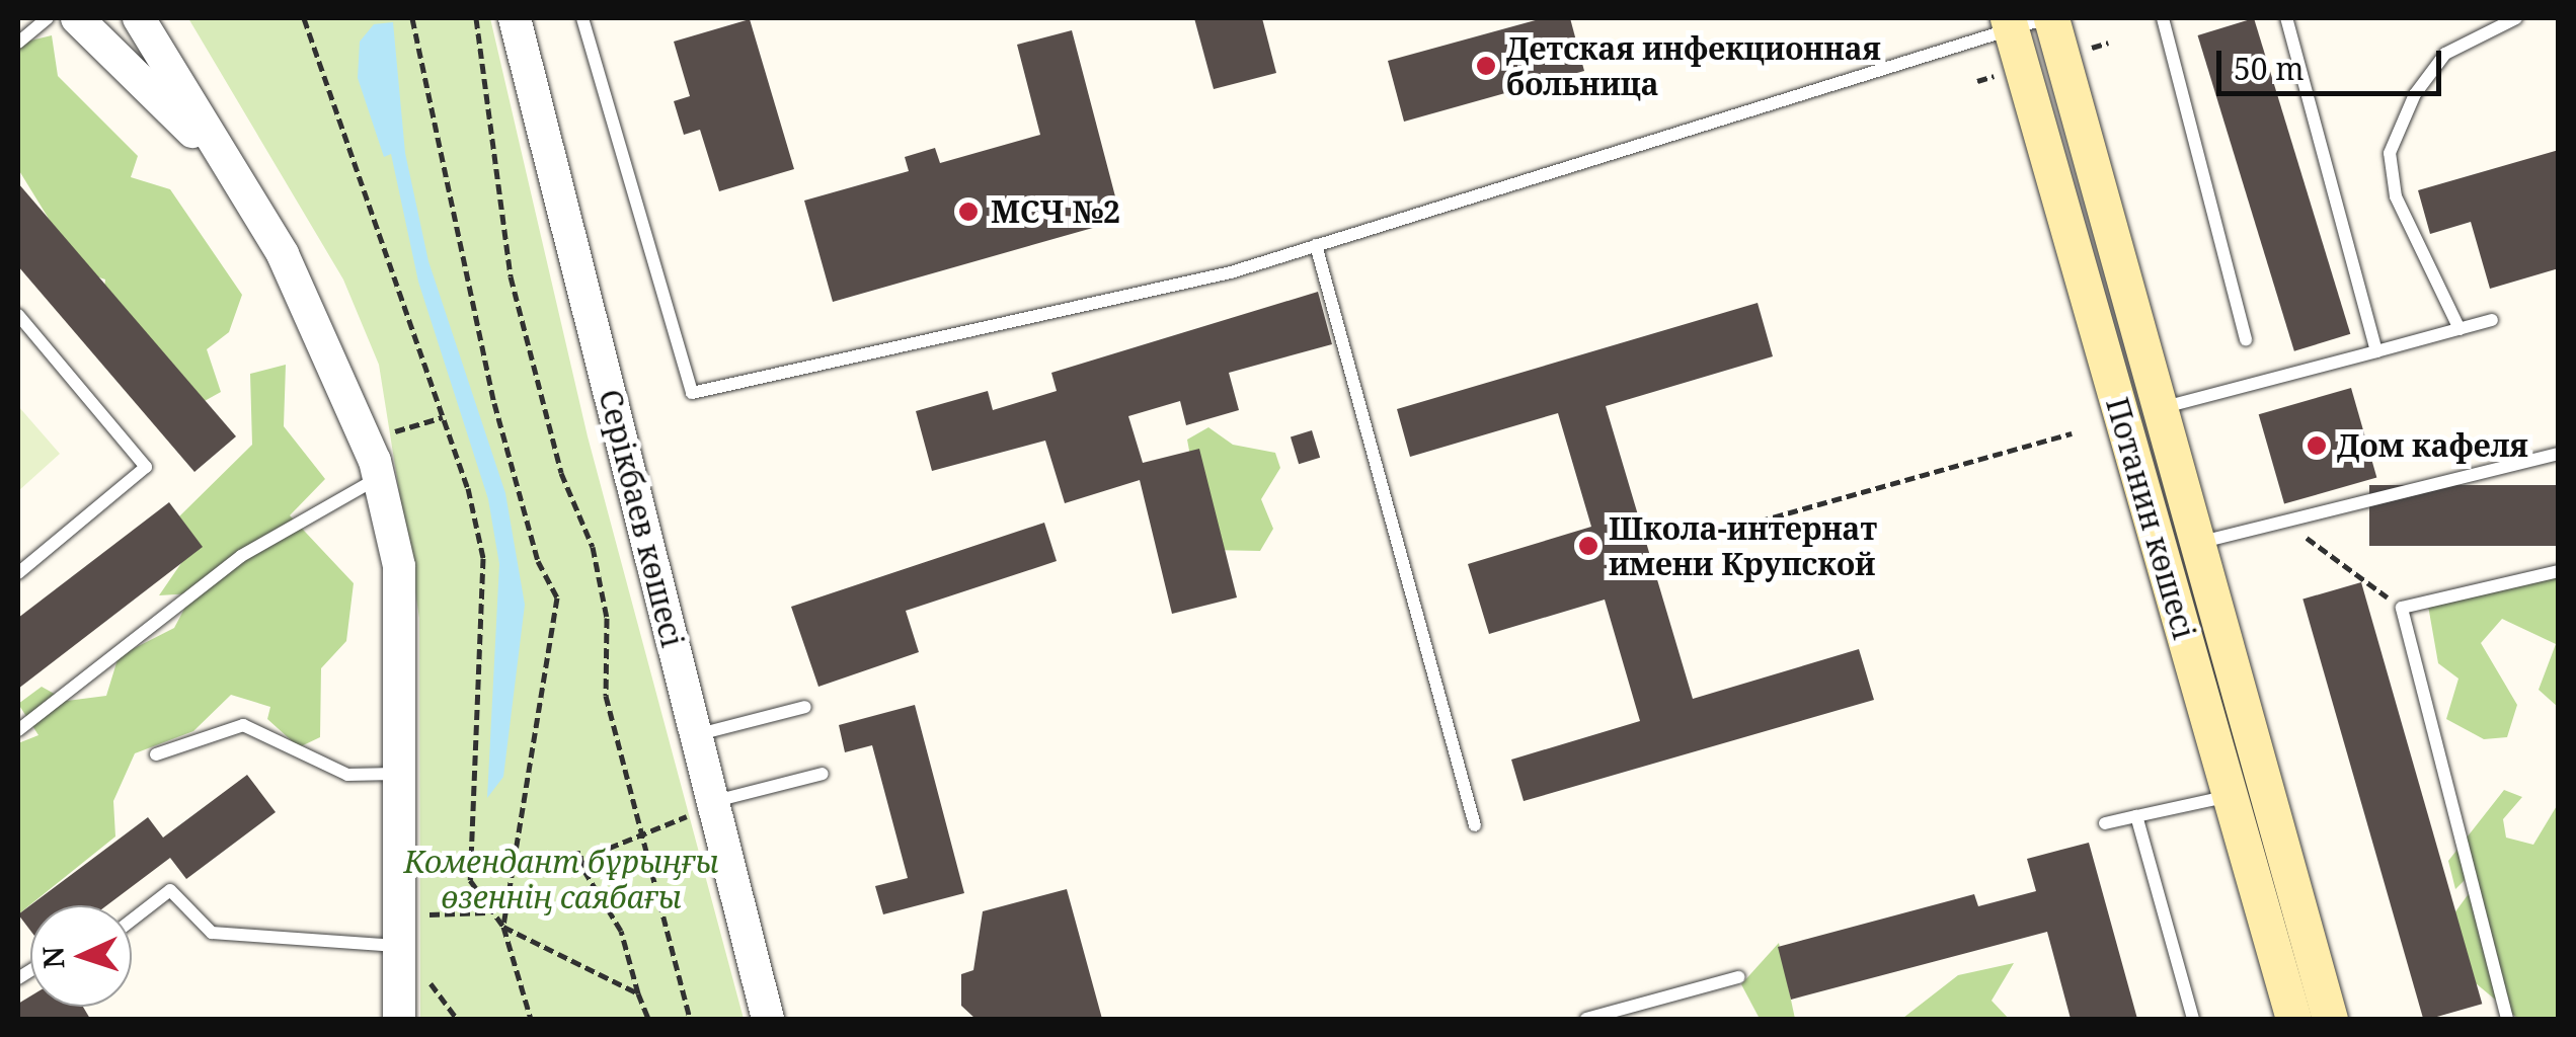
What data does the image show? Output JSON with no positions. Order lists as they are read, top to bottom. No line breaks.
{"streets":{"main road":["Потанин көшесі"],"street":["Серікбаев көшесі"]},"parks":["Комендант бұрыңғы өзеннің саябағы"],"places":["Детская инфекционная больница","МСЧ №2","Дом кафеля","Школа-интернат имени Крупской"],"scale_bar":"50 m","north":"left"}
